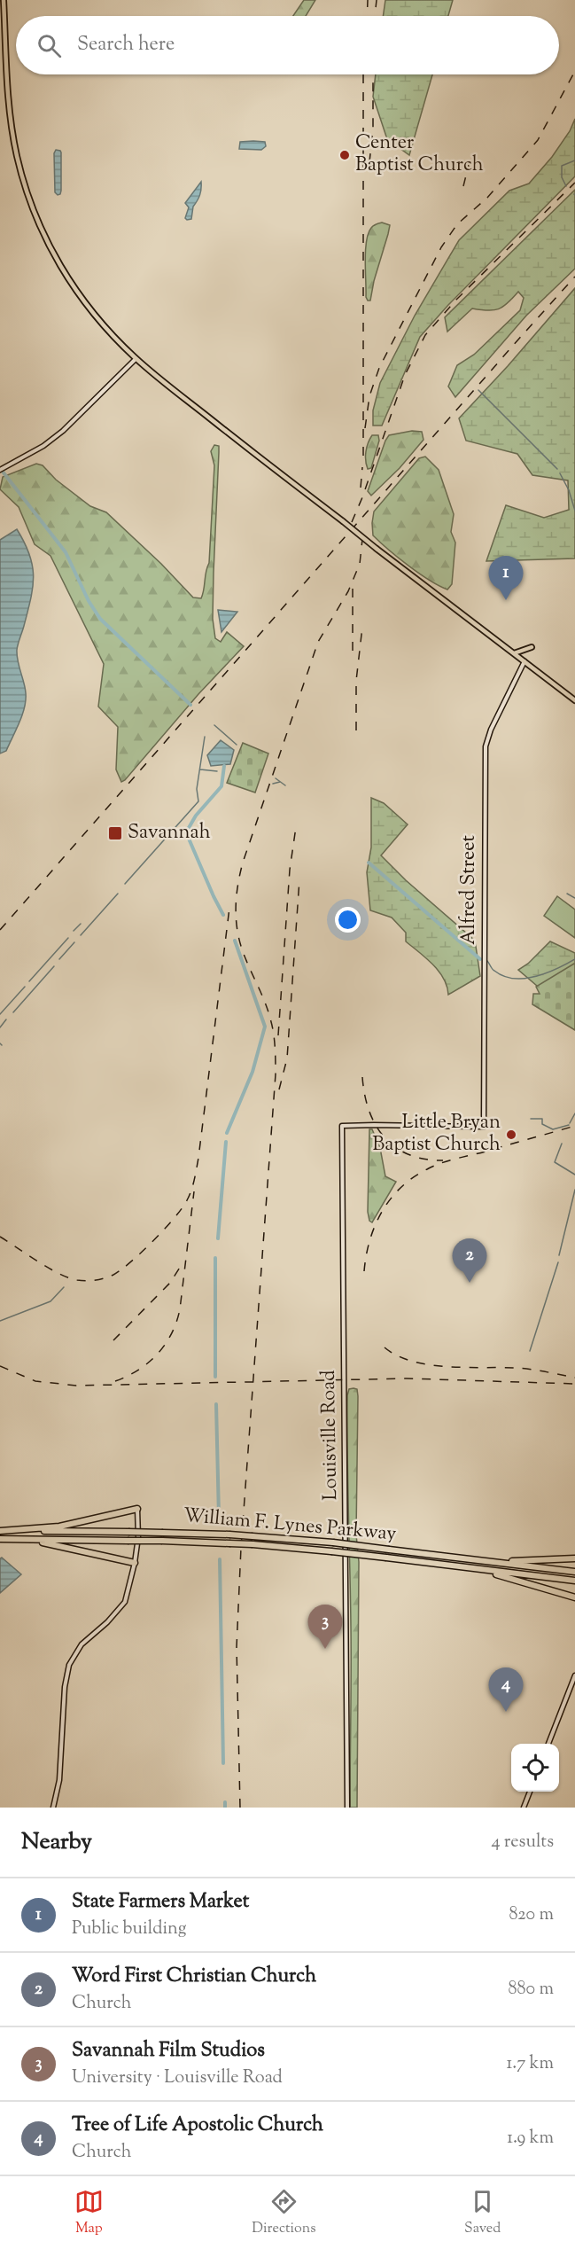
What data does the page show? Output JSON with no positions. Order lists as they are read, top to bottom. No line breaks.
{"streets":{"highway":["William F. Lynes Parkway"],"main road":["Alfred Street","Louisville Road"]},"crossings":[["Alfred Street","Louisville Road"]],"places":{"other":["Center Baptist Church","Little Bryan Baptist Church"],"transit":["Savannah"]},"page":{"search":"Search here","pins":["1","2","3","4"],"heading":["Nearby","4 results"],"list":[{"mark":"1","name":"State Farmers Market","note":"Public building","value":"820 m"},{"mark":"2","name":"Word First Christian Church","note":"Church","value":"880 m"},{"mark":"3","name":"Savannah Film Studios","note":"University · Louisville Road","value":"1.7 km"},{"mark":"4","name":"Tree of Life Apostolic Church","note":"Church","value":"1.9 km"}],"nav":["Map","Directions","Saved"]}}
